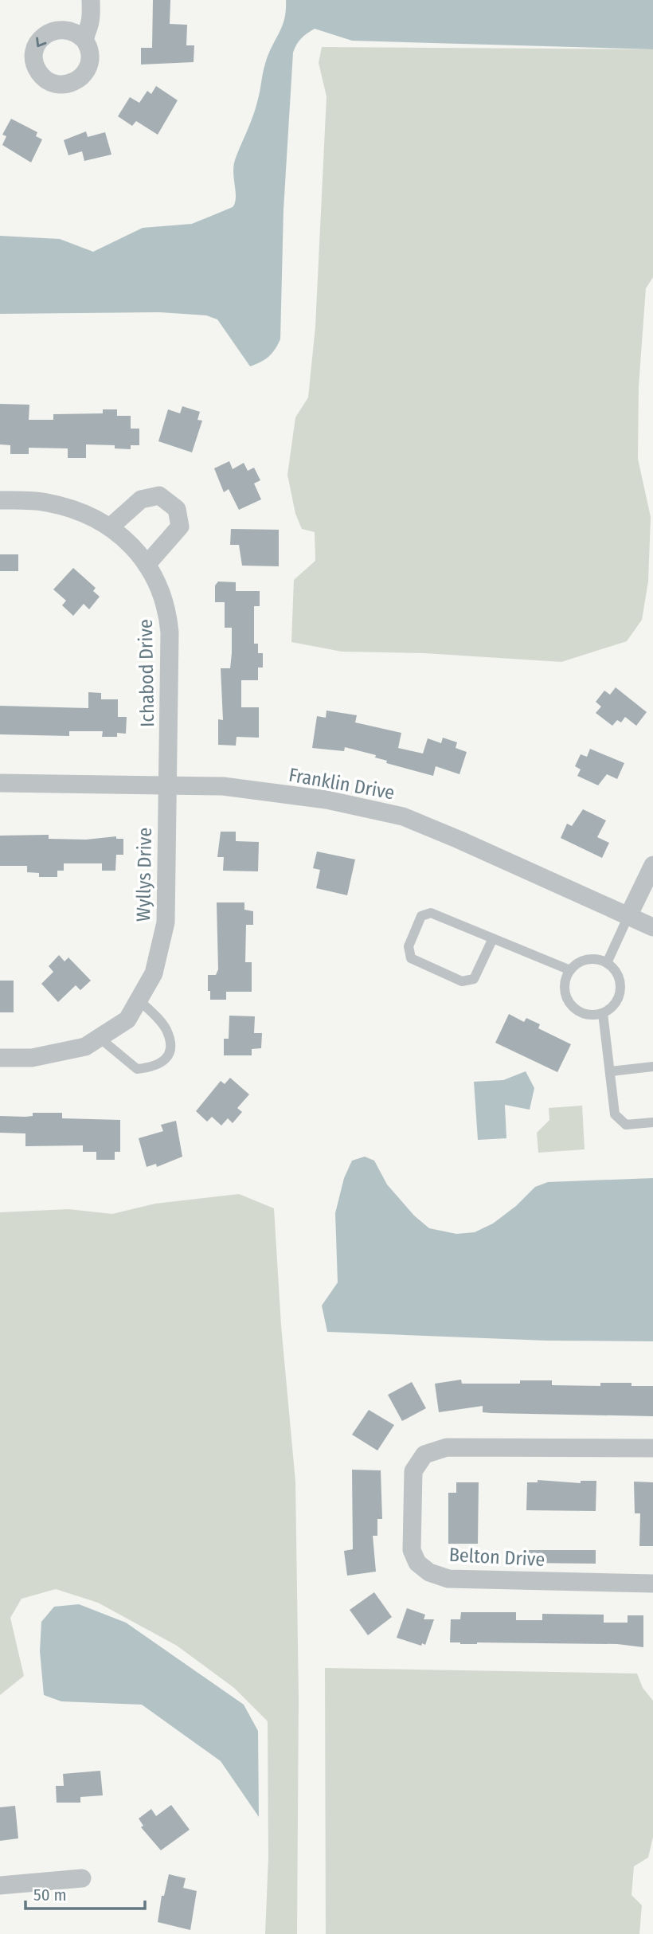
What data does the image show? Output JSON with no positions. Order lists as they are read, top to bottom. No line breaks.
{"streets":{"street":["Ichabod Drive","Franklin Drive","Wyllys Drive","Belton Drive"]},"crossings":[["Ichabod Drive","Franklin Drive"],["Ichabod Drive","Wyllys Drive"],["Franklin Drive","Wyllys Drive"]],"scale_bar":"50 m"}
